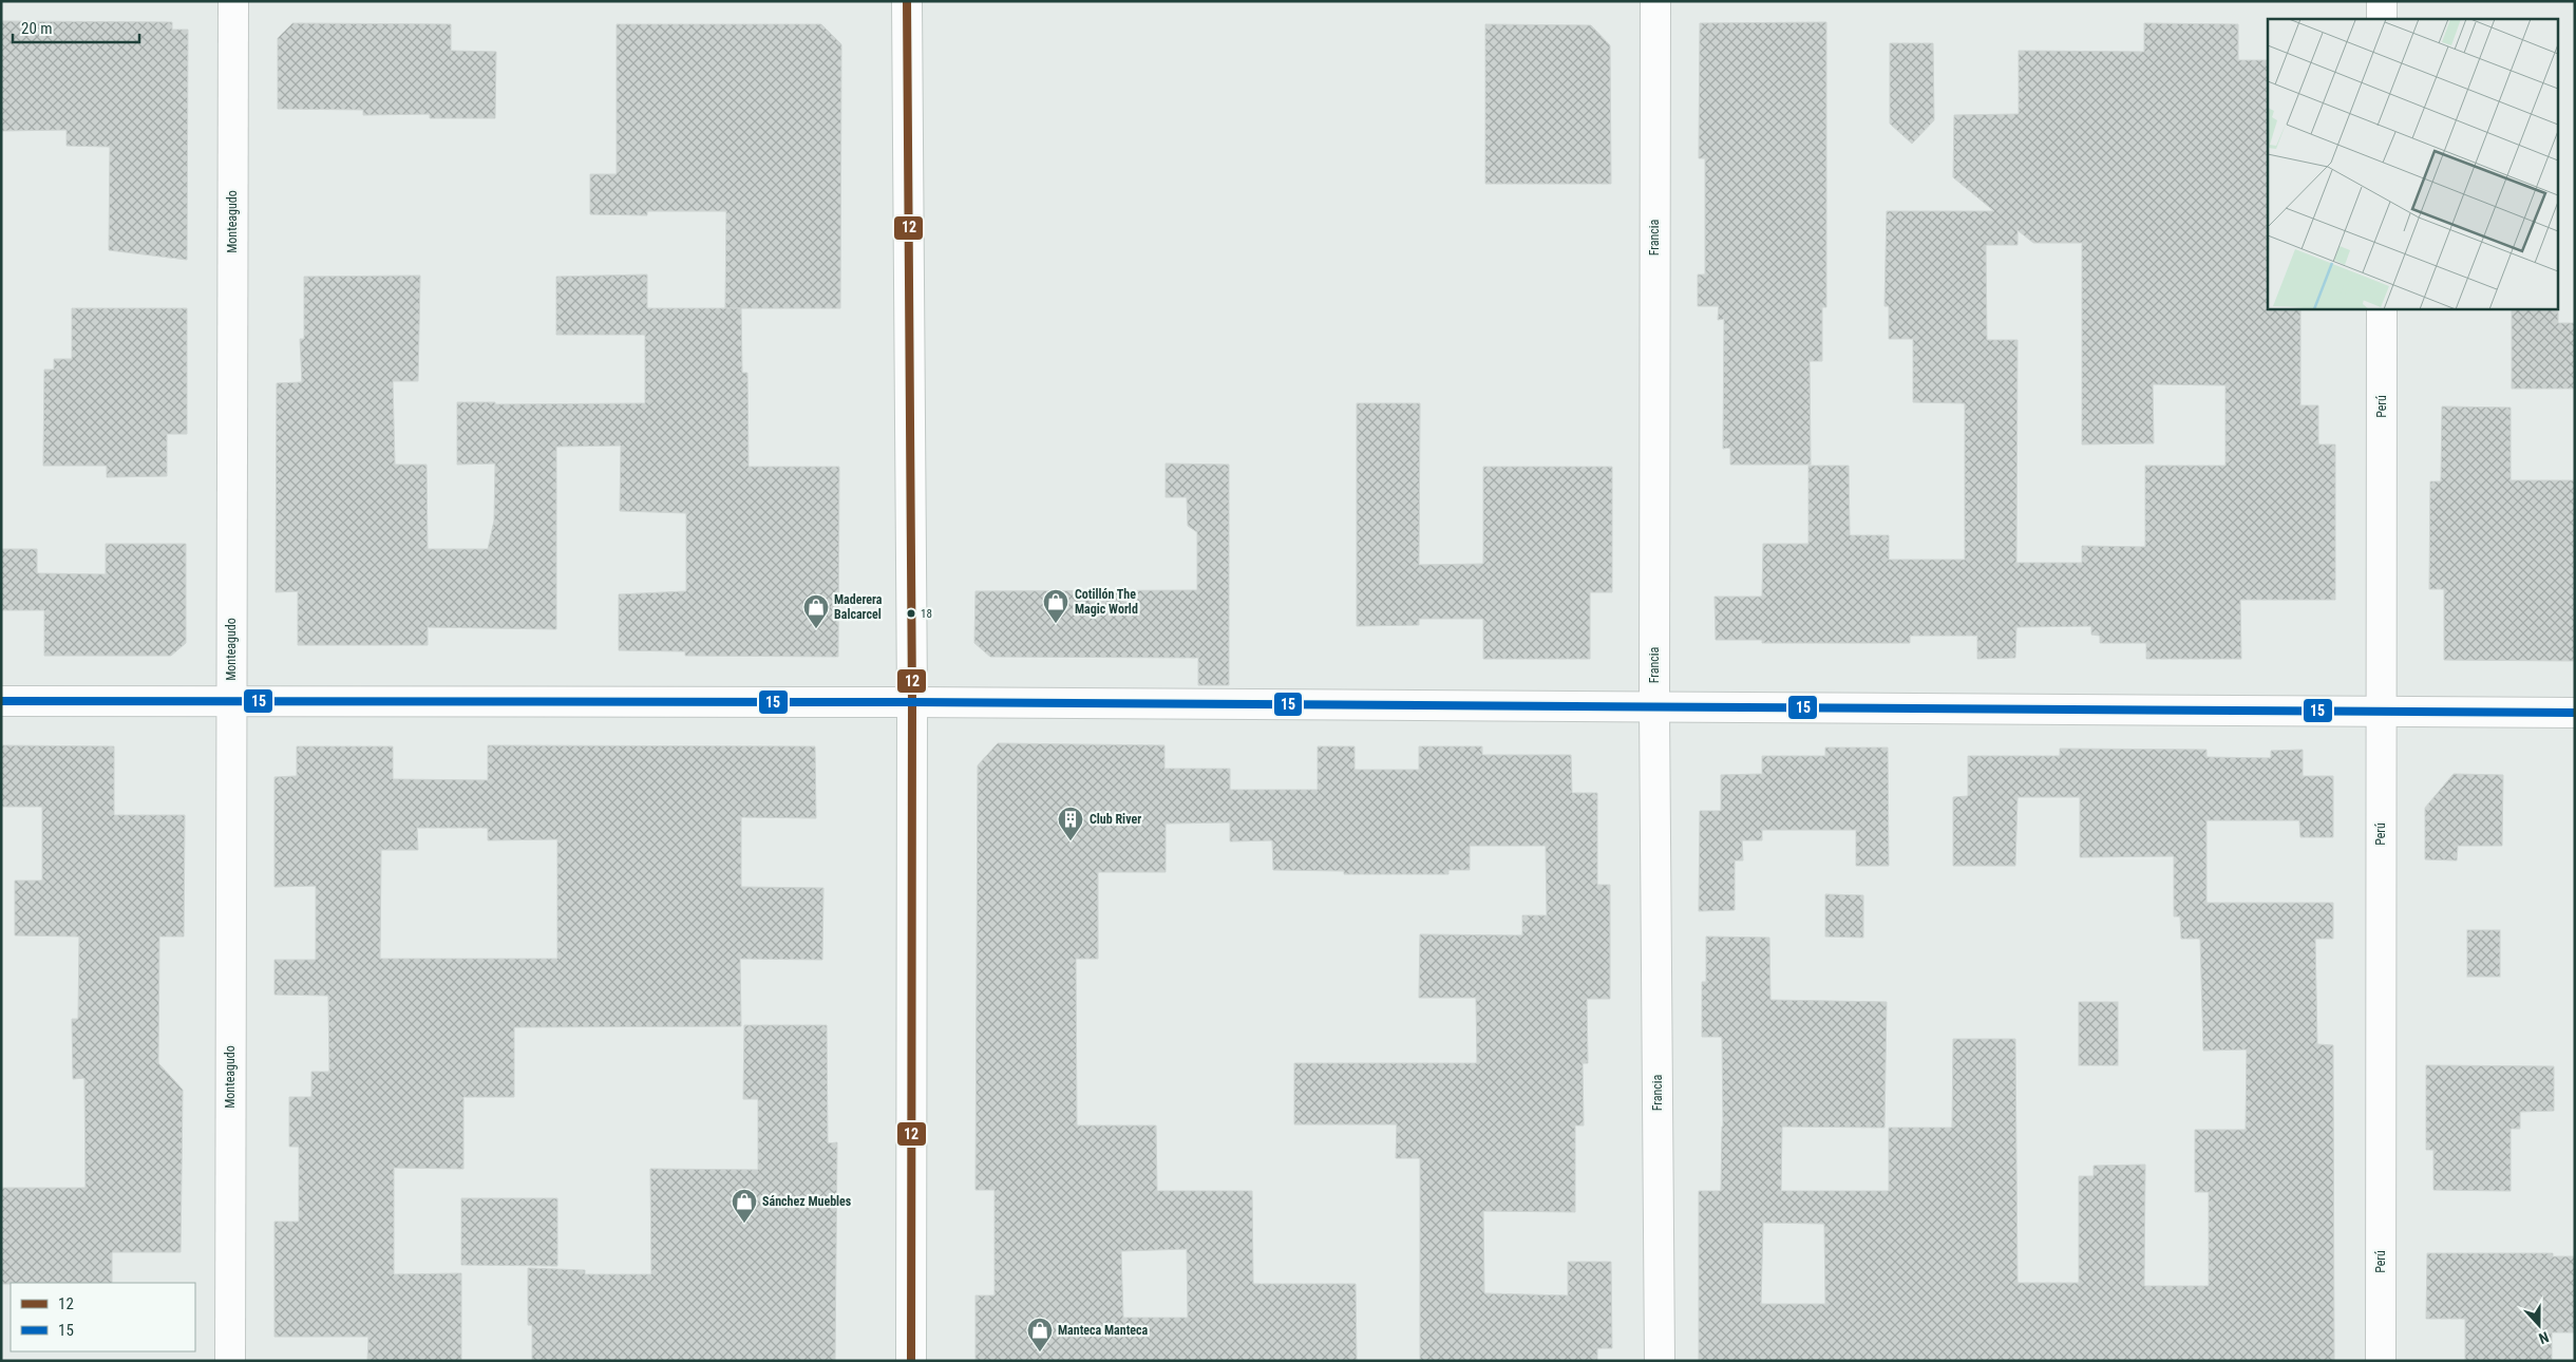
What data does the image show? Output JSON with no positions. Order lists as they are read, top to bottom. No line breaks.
{"streets":{"street":["Monteagudo","Francia","Perú"]},"places":{"other":["18"],"shop":["Cotillón The Magic World","Maderera Balcarcel","Sánchez Muebles","Manteca Manteca"],"building":["Club River"]},"lines":["transit line 12","transit line 15"],"legend":["12","15"],"scale_bar":"20 m","north":"bottom"}
